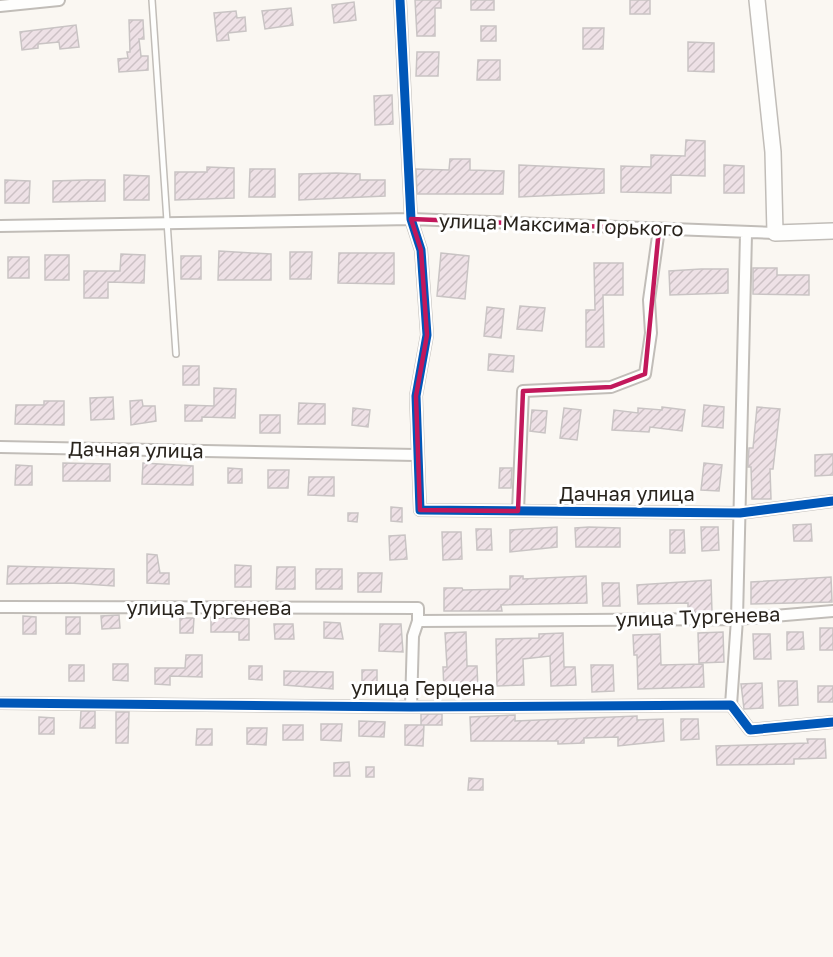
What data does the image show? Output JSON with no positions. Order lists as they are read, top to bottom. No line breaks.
{"streets":{"street":["улица Максима Горького","Дачная улица","улица Тургенева","улица Герцена"]}}
